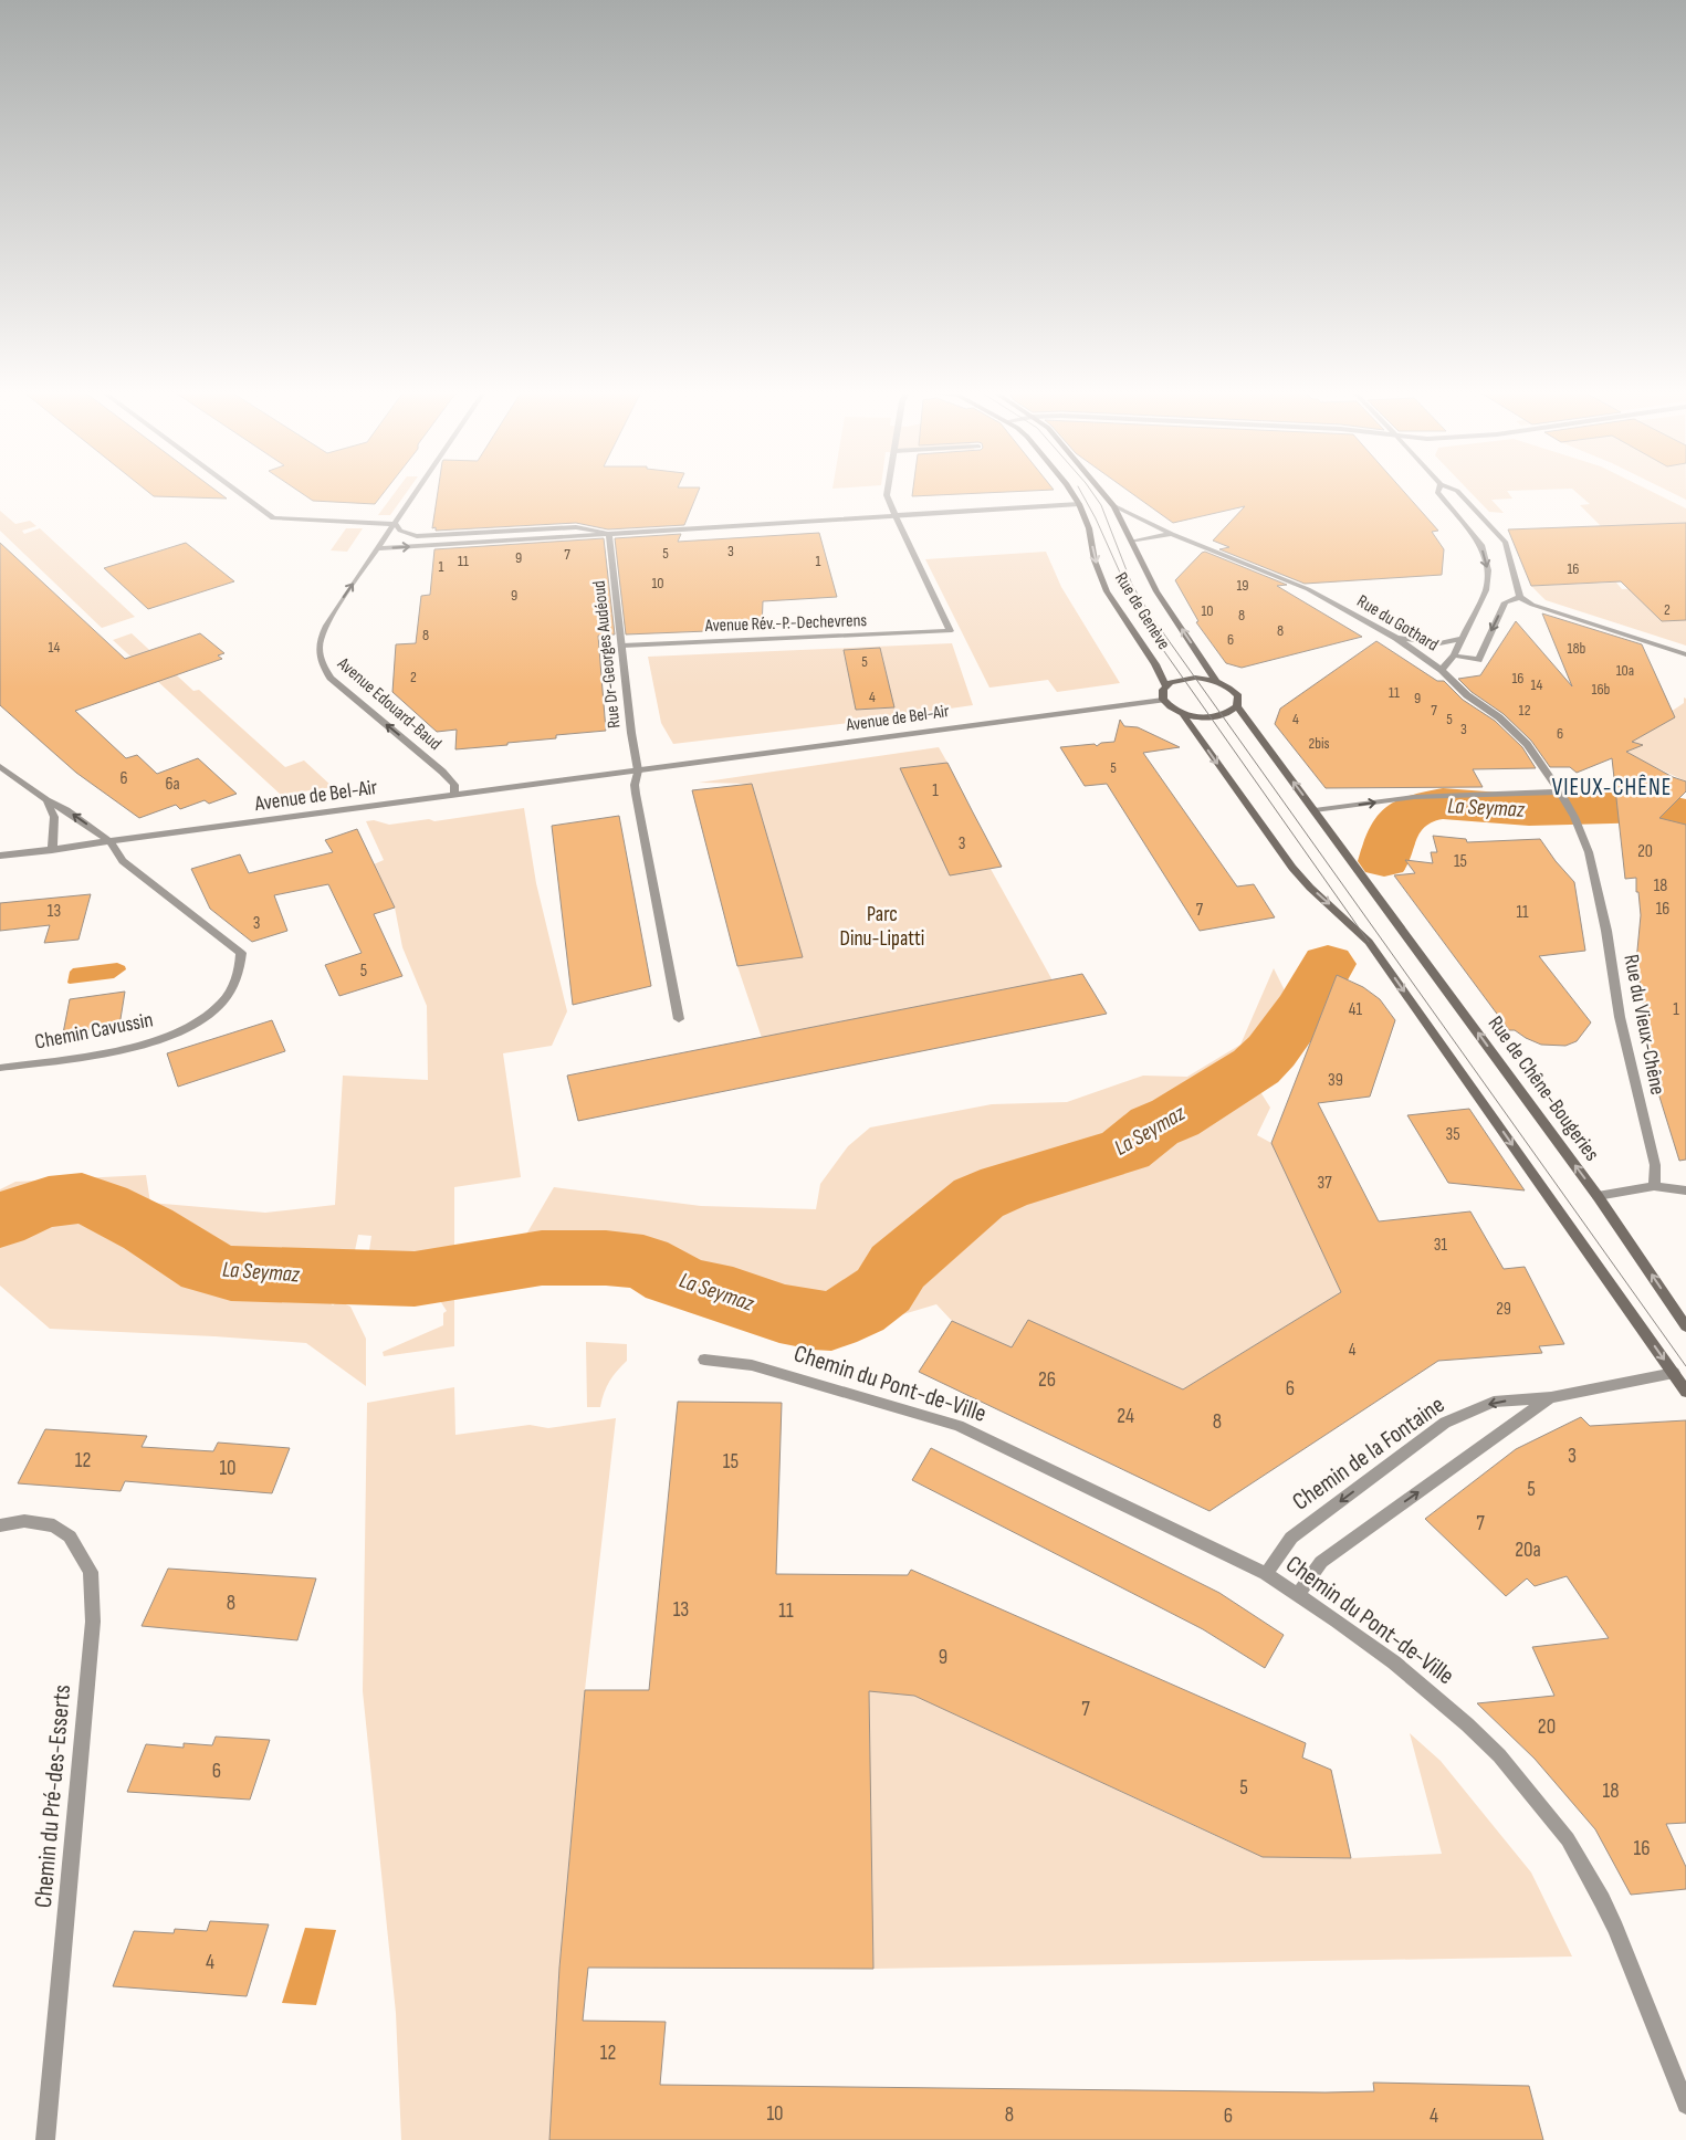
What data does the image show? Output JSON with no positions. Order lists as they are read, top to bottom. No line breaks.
{"streets":{"main road":["Rue de Genève","Rue de Chêne-Bougeries"],"street":["Avenue Rév.-P.-Dechevrens","Rue du Gothard","Rue Dr-Georges Audéoud","Avenue Edouard-Baud","Avenue de Bel-Air","Rue du Vieux-Chêne","Chemin Cavussin","Chemin du Pont-de-Ville","Chemin de la Fontaine","Chemin du Pré-des-Esserts"]},"crossings":[["Rue de Genève","Rue du Gothard"],["Rue de Genève","Rue de Chêne-Bougeries"],["Avenue Rév.-P.-Dechevrens","Rue Dr-Georges Audéoud"],["Rue du Gothard","Rue du Vieux-Chêne"],["Rue Dr-Georges Audéoud","Avenue de Bel-Air"],["Avenue Edouard-Baud","Avenue de Bel-Air"],["Avenue de Bel-Air","Chemin Cavussin"],["Chemin du Pont-de-Ville","Chemin de la Fontaine"]],"districts":["VIEUX-CHÊNE"],"water":["La Seymaz"],"parks":["Parc Dinu-Lipatti"],"house_numbers":["3","5","7","9","11","1","1","16","10","19","9","2","10","8","8","8","6","14","18b","5","10a","2","16","14","16b","11","4","9","7","12","4","5","3","6","2bis","5","6","6a","1","3","20","15","18","16","7","13","11","3","5","41","1","39","35","37","31","29","4","26","6","24","8","3","12","15","10","5","7","20a","8","13","11","9","7","20","6","5","18","16","4","12","10","8","6","4"]}
